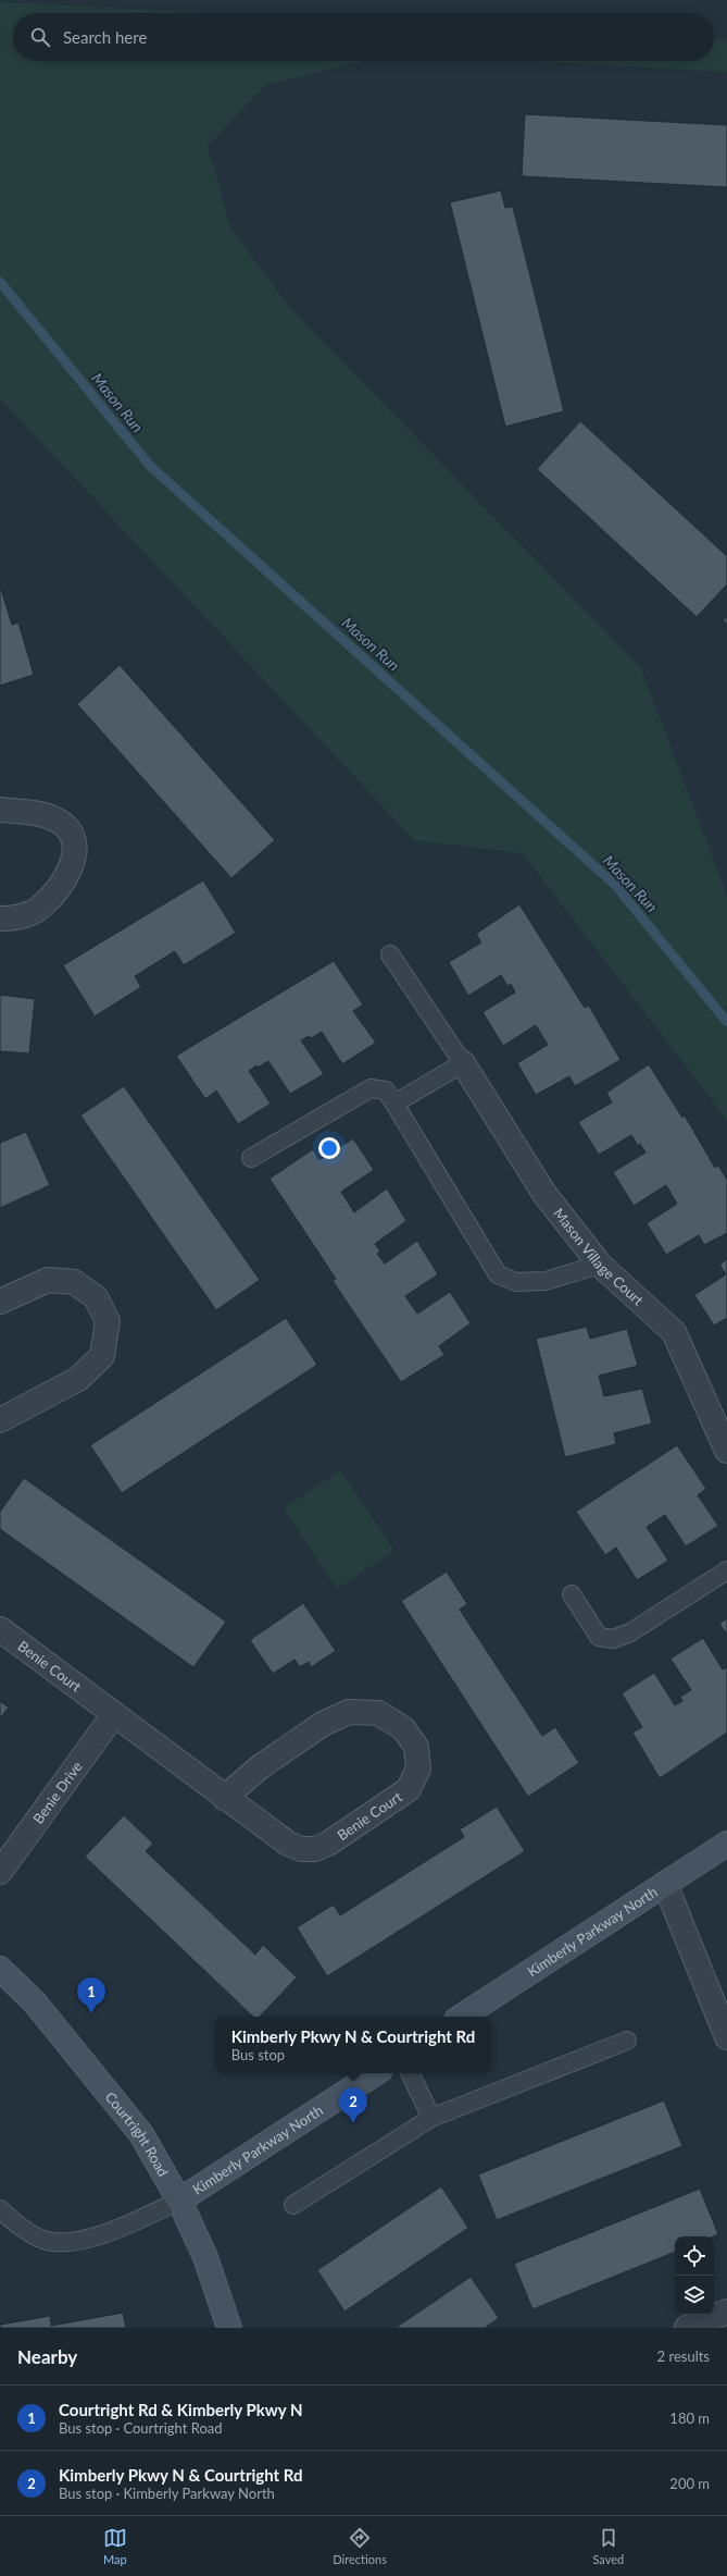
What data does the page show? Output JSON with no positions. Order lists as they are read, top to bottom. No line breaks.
{"streets":{"street":["Mason Village Court","Benie Court","Benie Drive","Kimberly Parkway North","Courtright Road"]},"crossings":[["Benie Court","Benie Drive"],["Kimberly Parkway North","Courtright Road"]],"water":["Mason Run"],"page":{"search":"Search here","pins":["1","2"],"popup":["Kimberly Pkwy N & Courtright Rd","Bus stop"],"heading":["Nearby","2 results"],"list":[{"mark":"1","name":"Courtright Rd & Kimberly Pkwy N","note":"Bus stop · Courtright Road","value":"180 m"},{"mark":"2","name":"Kimberly Pkwy N & Courtright Rd","note":"Bus stop · Kimberly Parkway North","value":"200 m"}],"nav":["Map","Directions","Saved"]}}
